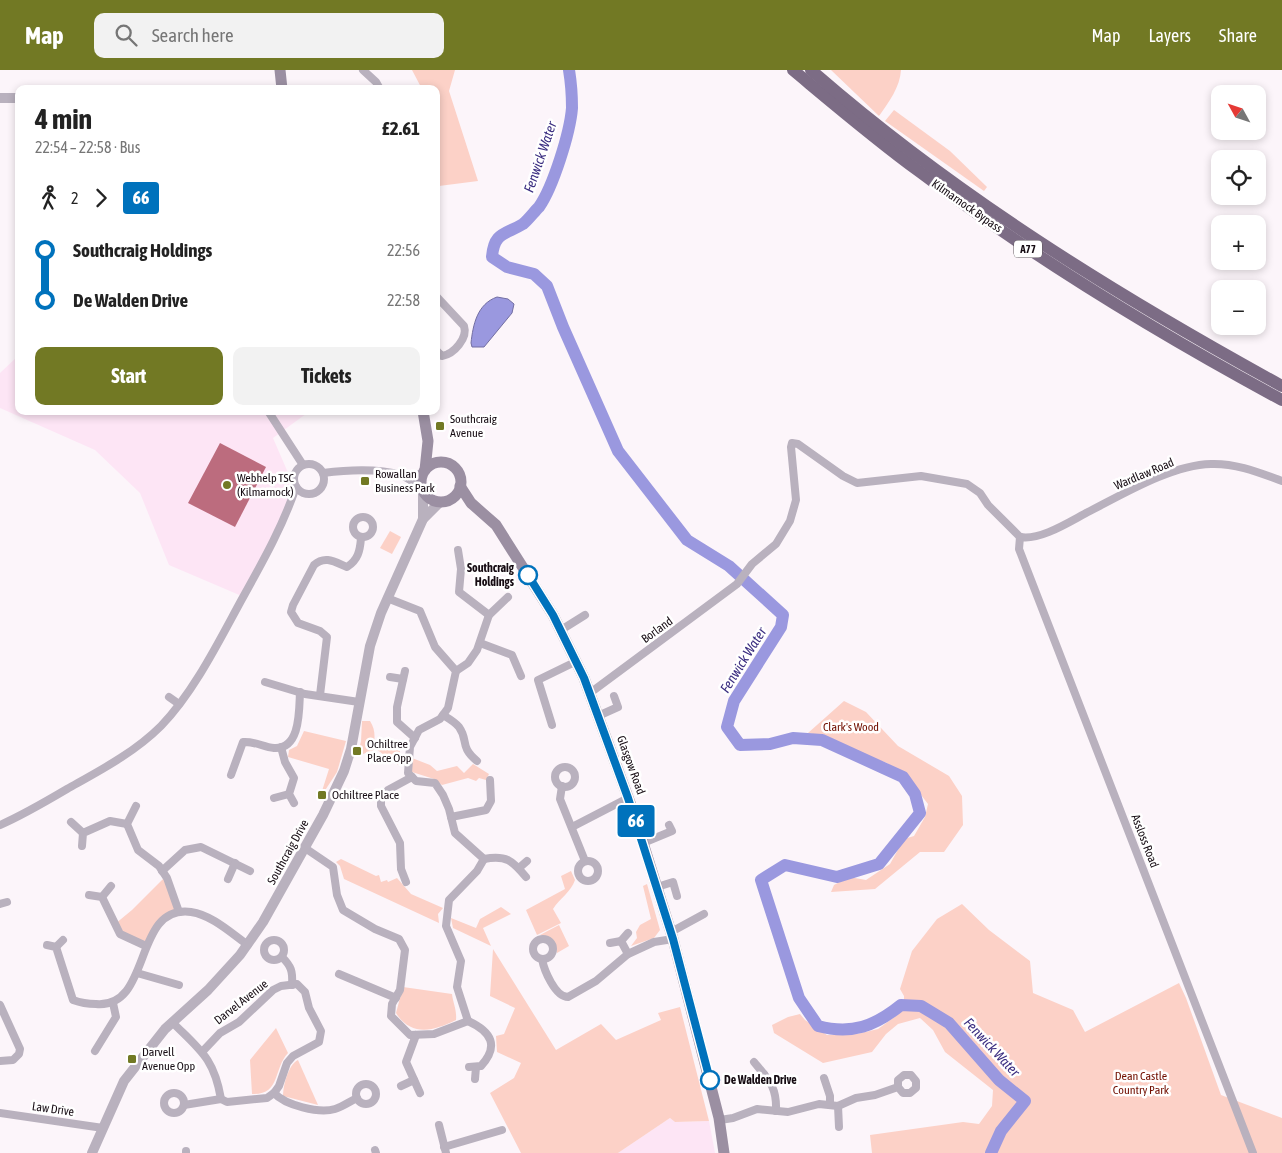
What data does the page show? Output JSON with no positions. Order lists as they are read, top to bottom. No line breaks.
{"streets":{"highway":["Kilmarnock Bypass","A77"],"main road":["Glasgow Road"],"street":["Wardlaw Road","Borland","Assloss Road","Southcraig Drive","Darvel Avenue","Law Drive"]},"crossings":[["Wardlaw Road","Borland"],["Wardlaw Road","Assloss Road"],["Borland","Glasgow Road"],["Borland","Assloss Road"],["Glasgow Road","Southcraig Drive"],["Southcraig Drive","Law Drive"]],"water":["Fenwick Water"],"parks":["Clark's Wood","Dean Castle Country Park"],"places":{"transit":["Southcraig Avenue","Rowallan Business Park","Ochiltree Place Opp","Ochiltree Place","Darvell Avenue Opp"],"other":["Webhelp TSC (Kilmarnock)","Southcraig Holdings","De Walden Drive"]},"lines":["bus line 66"],"north":"top left","page":{"header":"Map","search":"Search here","nav":["Map","Layers","Share"],"on_map":"66","map_buttons":["+","−"],"heading":["4 min","22:54 – 22:58 · Bus","£2.61"],"legs":["2","66"],"list":[{"name":"Southcraig Holdings","value":"22:56"},{"name":"De Walden Drive","value":"22:58"}],"buttons":["Start","Tickets"]}}
